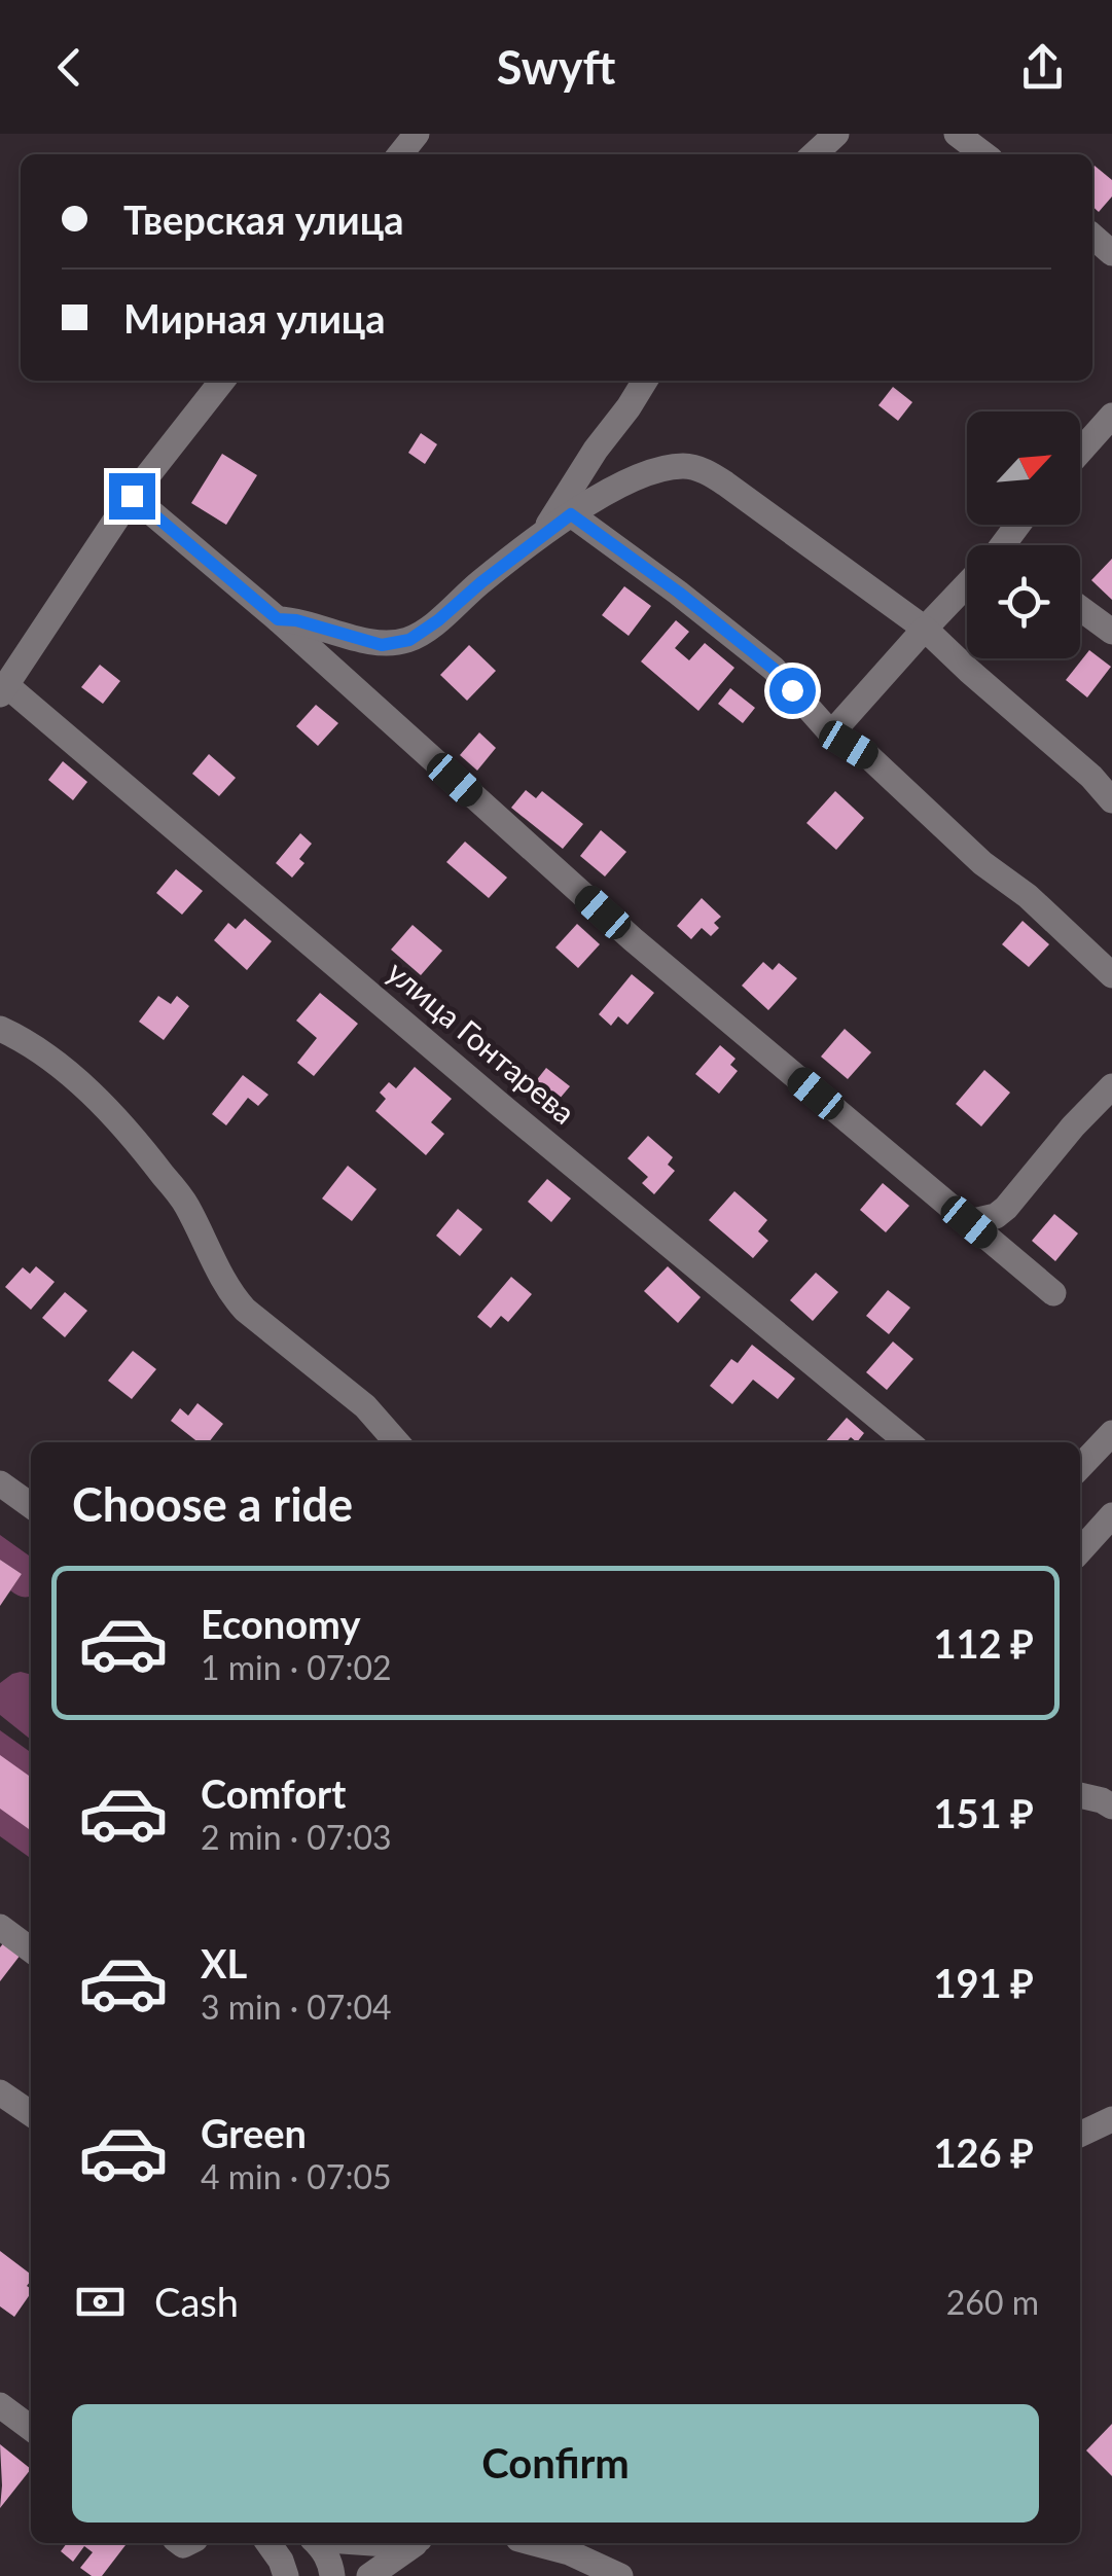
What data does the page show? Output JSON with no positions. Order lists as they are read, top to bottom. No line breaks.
{"streets":{"street":["улица Гонтарева"]},"north":"top right","page":{"header":"Swyft","banner":["Тверская улица","Мирная улица"],"heading":"Choose a ride","list":[{"name":"Economy","note":"1 min · 07:02","value":"112 ₽"},{"name":"Comfort","note":"2 min · 07:03","value":"151 ₽"},{"name":"XL","note":"3 min · 07:04","value":"191 ₽"},{"name":"Green","note":"4 min · 07:05","value":"126 ₽"}],"pay":["Cash","260 m"],"buttons":"Confirm"}}
